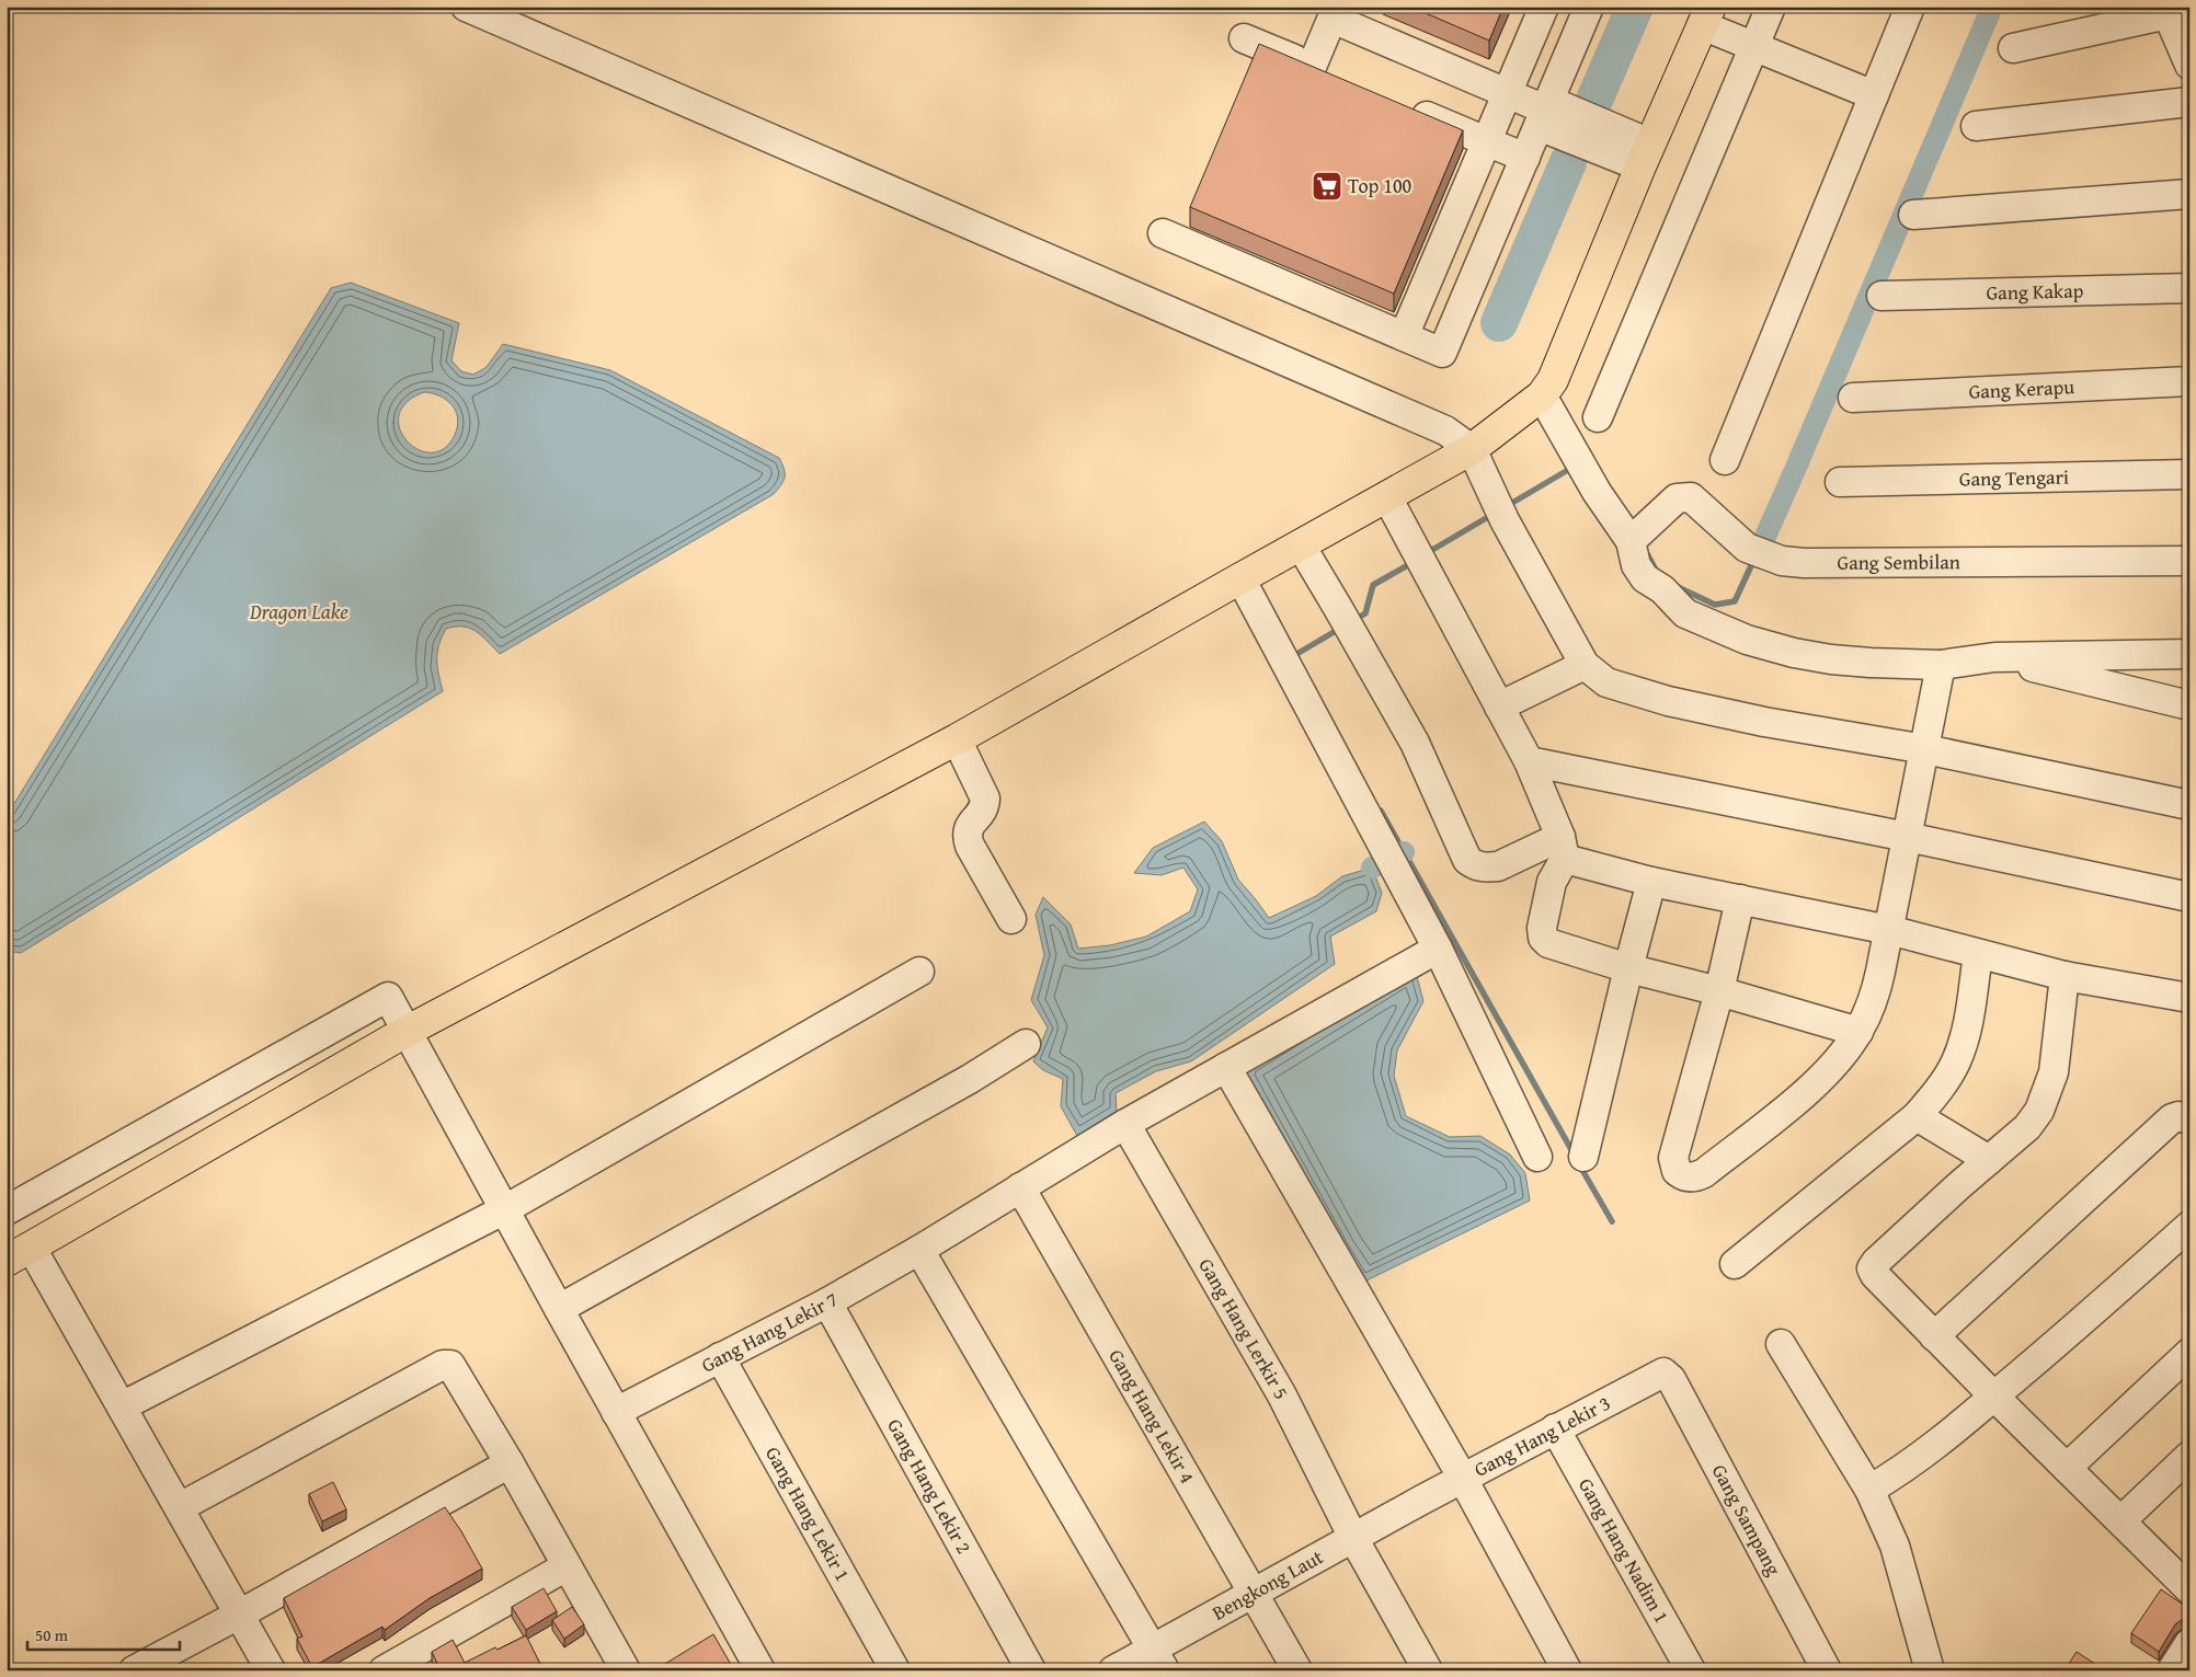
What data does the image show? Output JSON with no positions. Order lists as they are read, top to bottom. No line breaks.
{"streets":{"street":["Gang Kakap","Gang Kerapu","Gang Tengari","Gang Sembilan","Gang Hang Lerkir 5","Gang Hang Lekir 7","Gang Hang Lekir 4","Gang Hang Lekir 3","Gang Hang Lekir 2","Gang Hang Lekir 1","Gang Sampang","Gang Hang Nadim 1","Bengkong Laut"]},"crossings":[["Gang Hang Lerkir 5","Gang Hang Lekir 7"],["Gang Hang Lerkir 5","Bengkong Laut"],["Gang Hang Lekir 7","Gang Hang Lekir 4"],["Gang Hang Lekir 7","Gang Hang Lekir 2"],["Gang Hang Lekir 7","Gang Hang Lekir 1"],["Gang Hang Lekir 4","Bengkong Laut"],["Gang Hang Lekir 3","Gang Sampang"],["Gang Hang Lekir 3","Gang Hang Nadim 1"],["Gang Hang Lekir 3","Bengkong Laut"]],"water":["Dragon Lake"],"places":{"supermarket":["Top 100"]},"scale_bar":"50 m"}
